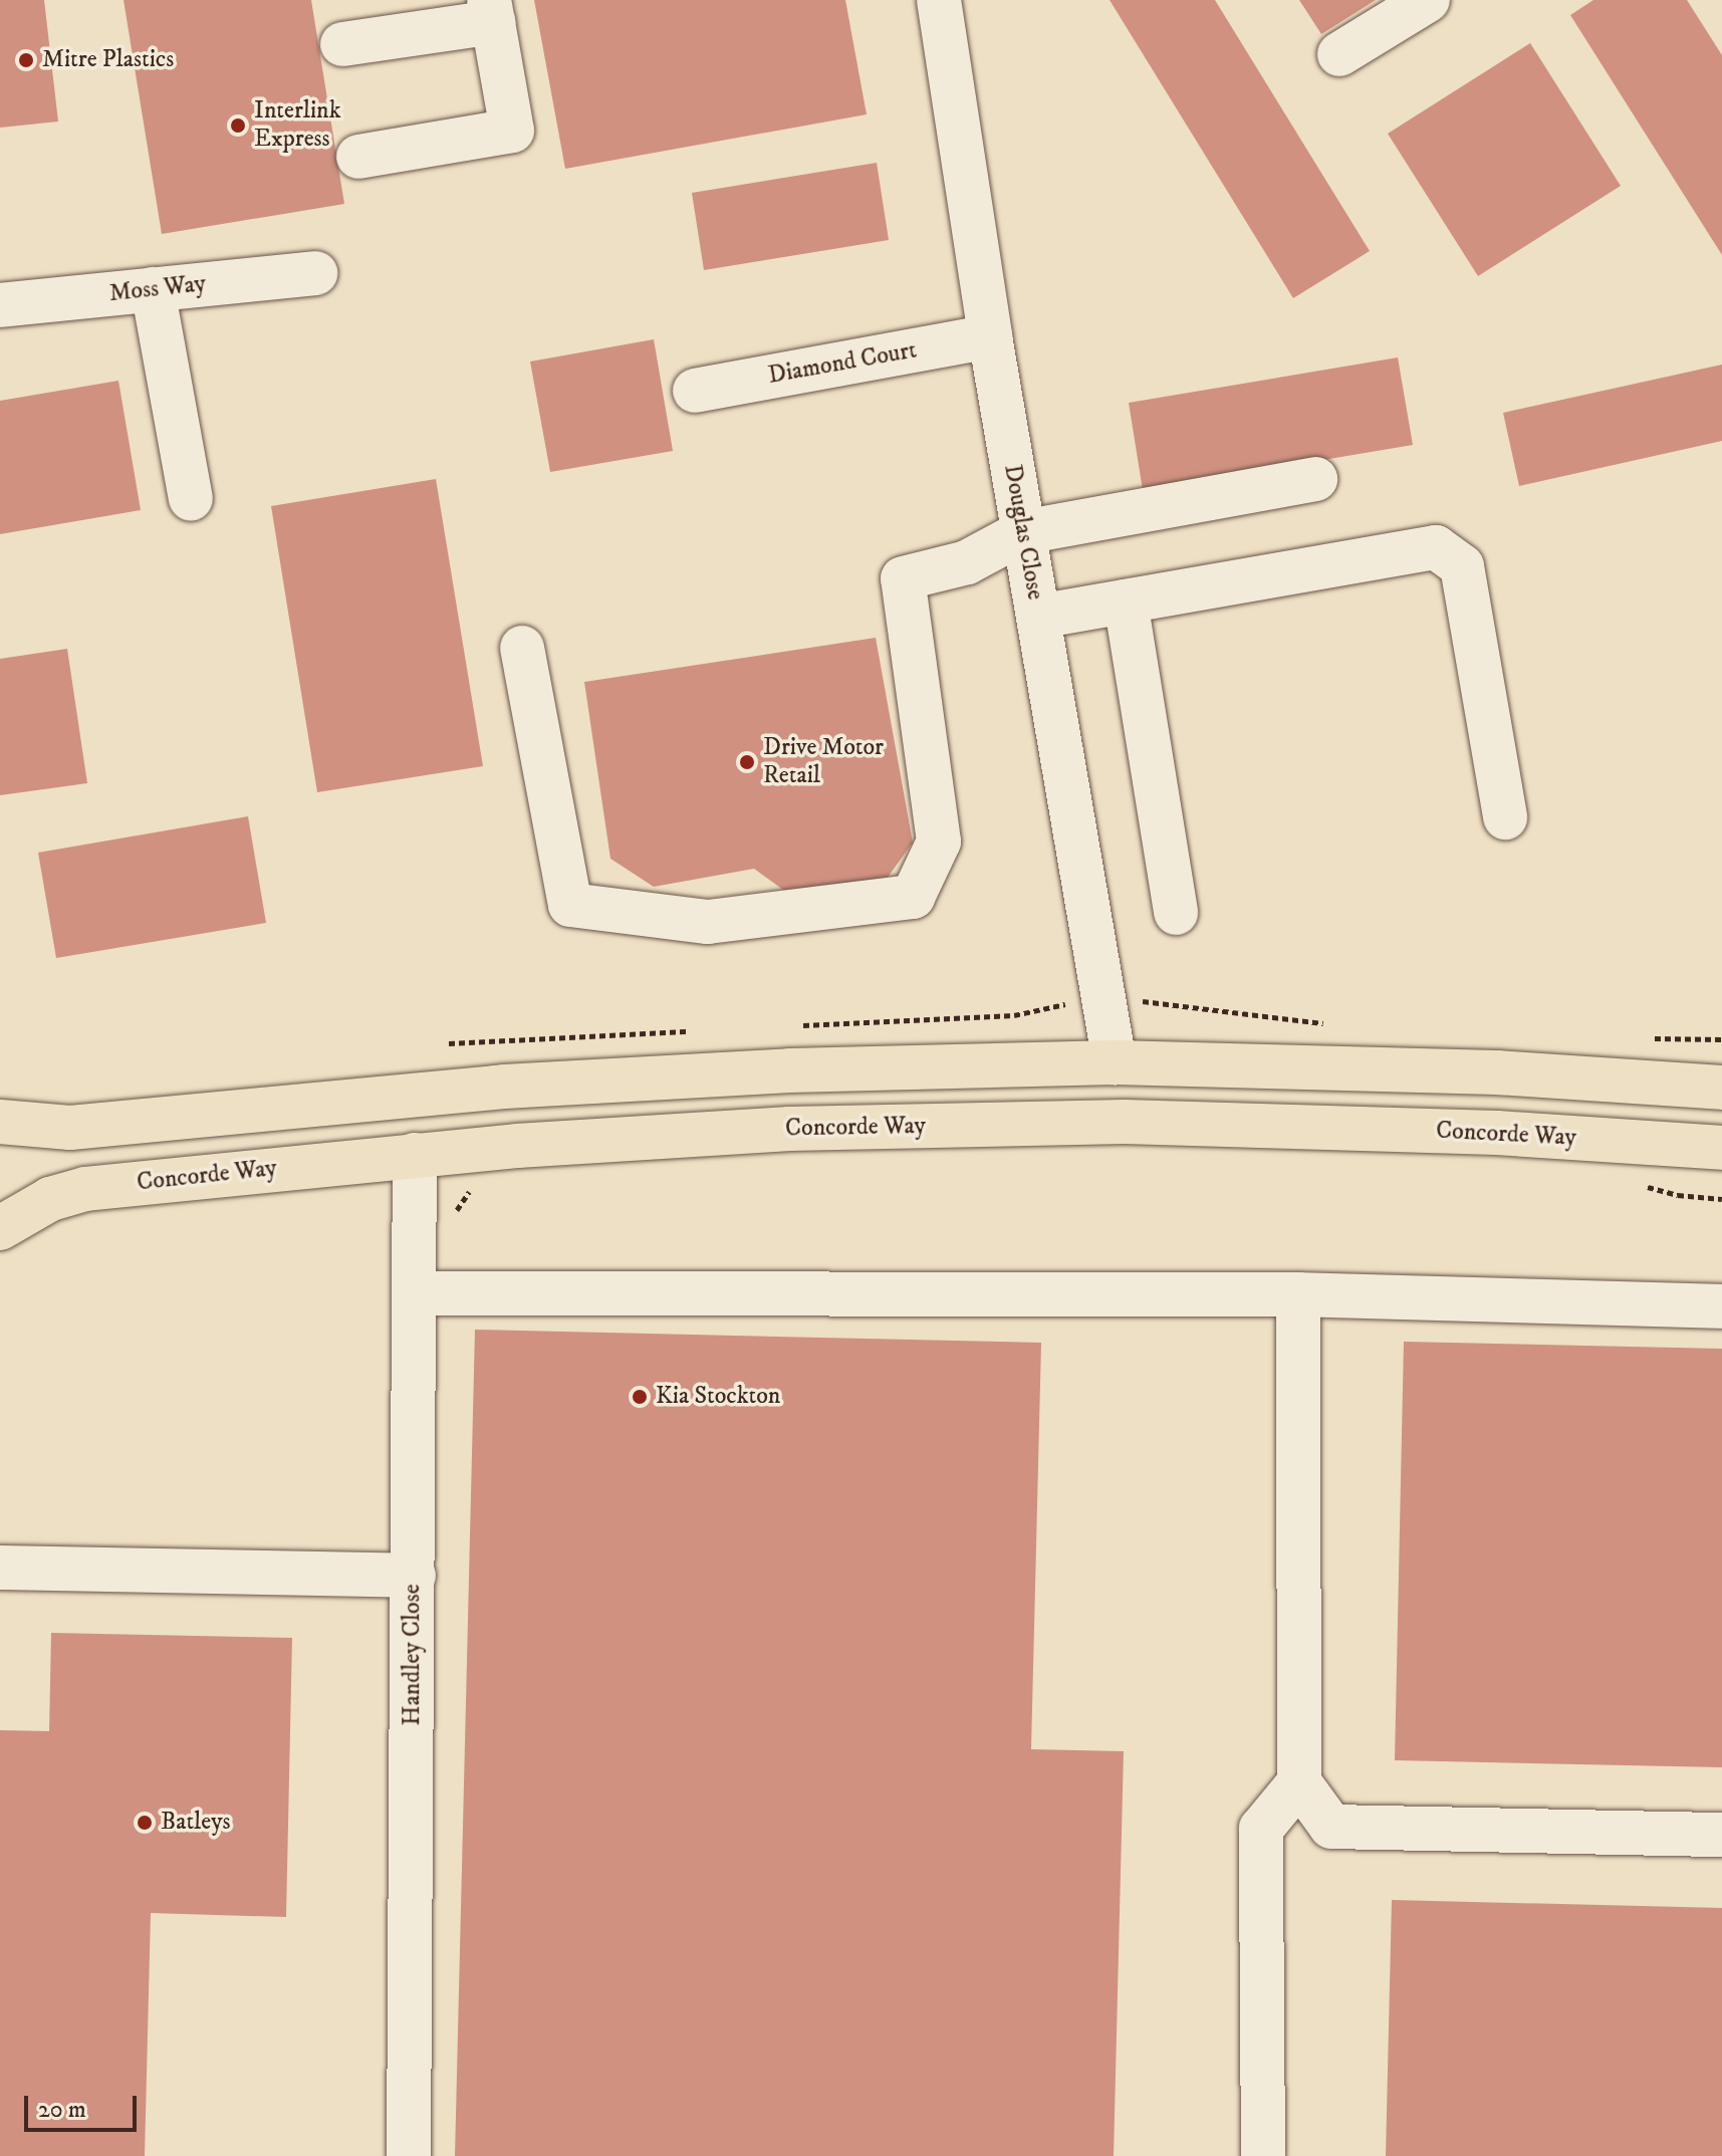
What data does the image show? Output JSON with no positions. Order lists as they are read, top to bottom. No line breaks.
{"streets":{"main road":["Concorde Way"],"street":["Moss Way","Diamond Court","Douglas Close","Handley Close"]},"crossings":[["Diamond Court","Douglas Close"],["Concorde Way","Handley Close"]],"places":["Mitre Plastics","Interlink Express","Drive Motor Retail","Kia Stockton","Batleys"],"scale_bar":"20 m"}
